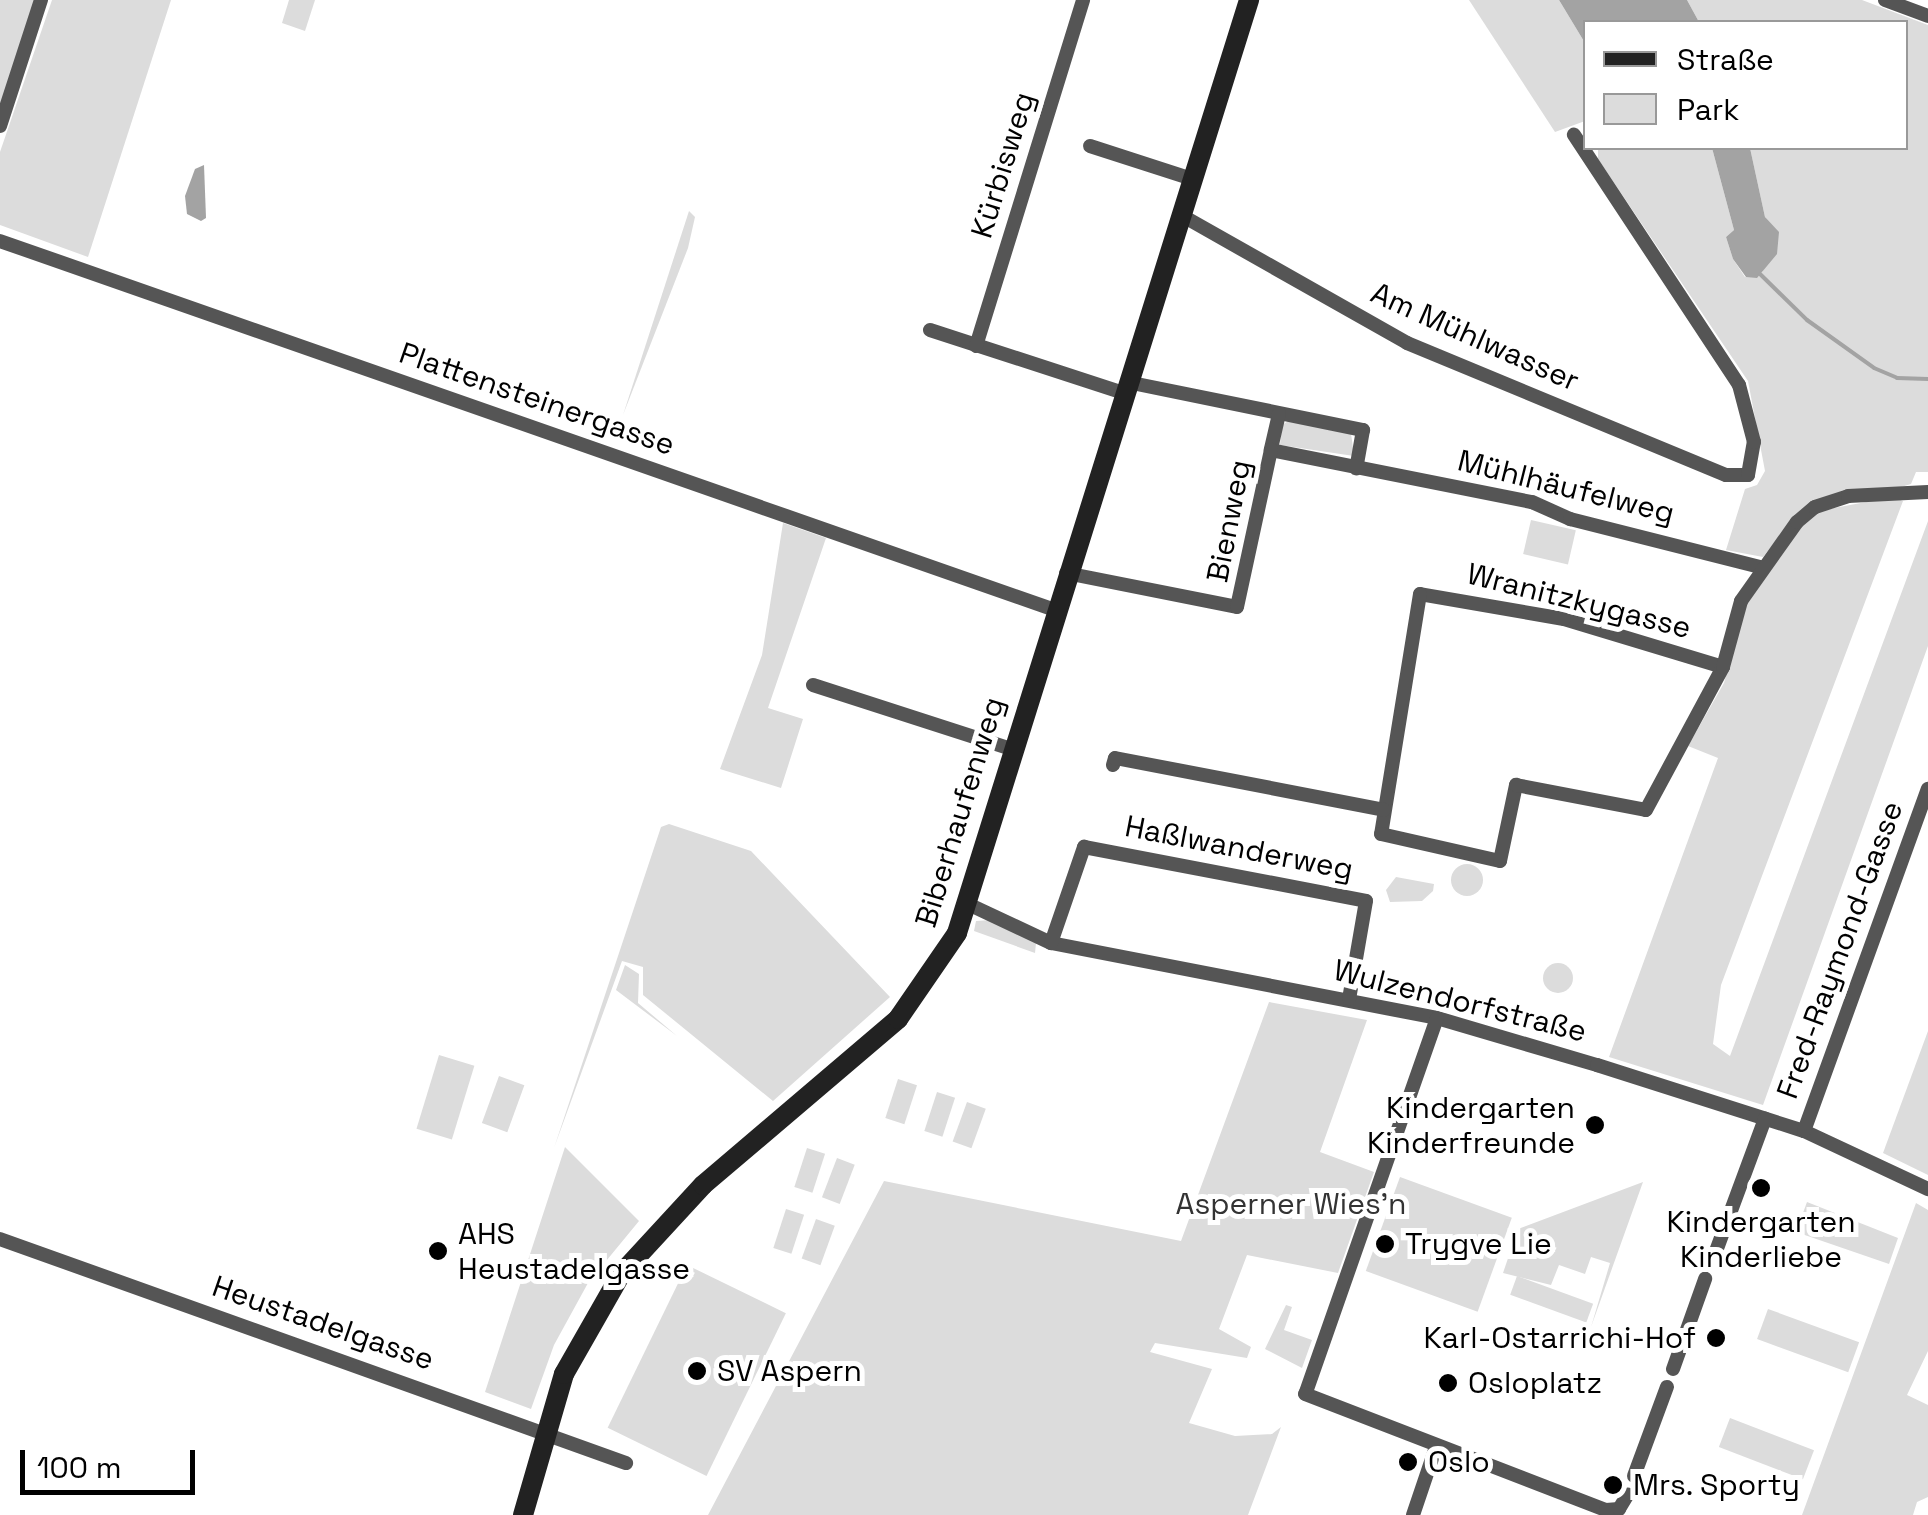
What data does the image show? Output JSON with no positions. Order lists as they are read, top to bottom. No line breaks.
{"streets":{"main road":["Biberhaufenweg"],"street":["Kürbisweg","Am Mühlwasser","Plattensteinergasse","Mühlhäufelweg","Bienweg","Wranitzkygasse","Haßlwanderweg","Fred-Raymond-Gasse","Wulzendorfstraße","Heustadelgasse"]},"crossings":[["Am Mühlwasser","Biberhaufenweg"],["Plattensteinergasse","Biberhaufenweg"],["Mühlhäufelweg","Bienweg"],["Bienweg","Biberhaufenweg"],["Biberhaufenweg","Wulzendorfstraße"],["Biberhaufenweg","Heustadelgasse"],["Haßlwanderweg","Wulzendorfstraße"],["Fred-Raymond-Gasse","Wulzendorfstraße"]],"parks":["Asperner Wies'n"],"places":["Kindergarten Kinderfreunde","Kindergarten Kinderliebe","Trygve Lie","AHS Heustadelgasse","Karl-Ostarrichi-Hof","SV Aspern","Osloplatz","Oslo","Mrs. Sporty"],"legend":["Straße","Park"],"scale_bar":"100 m"}
